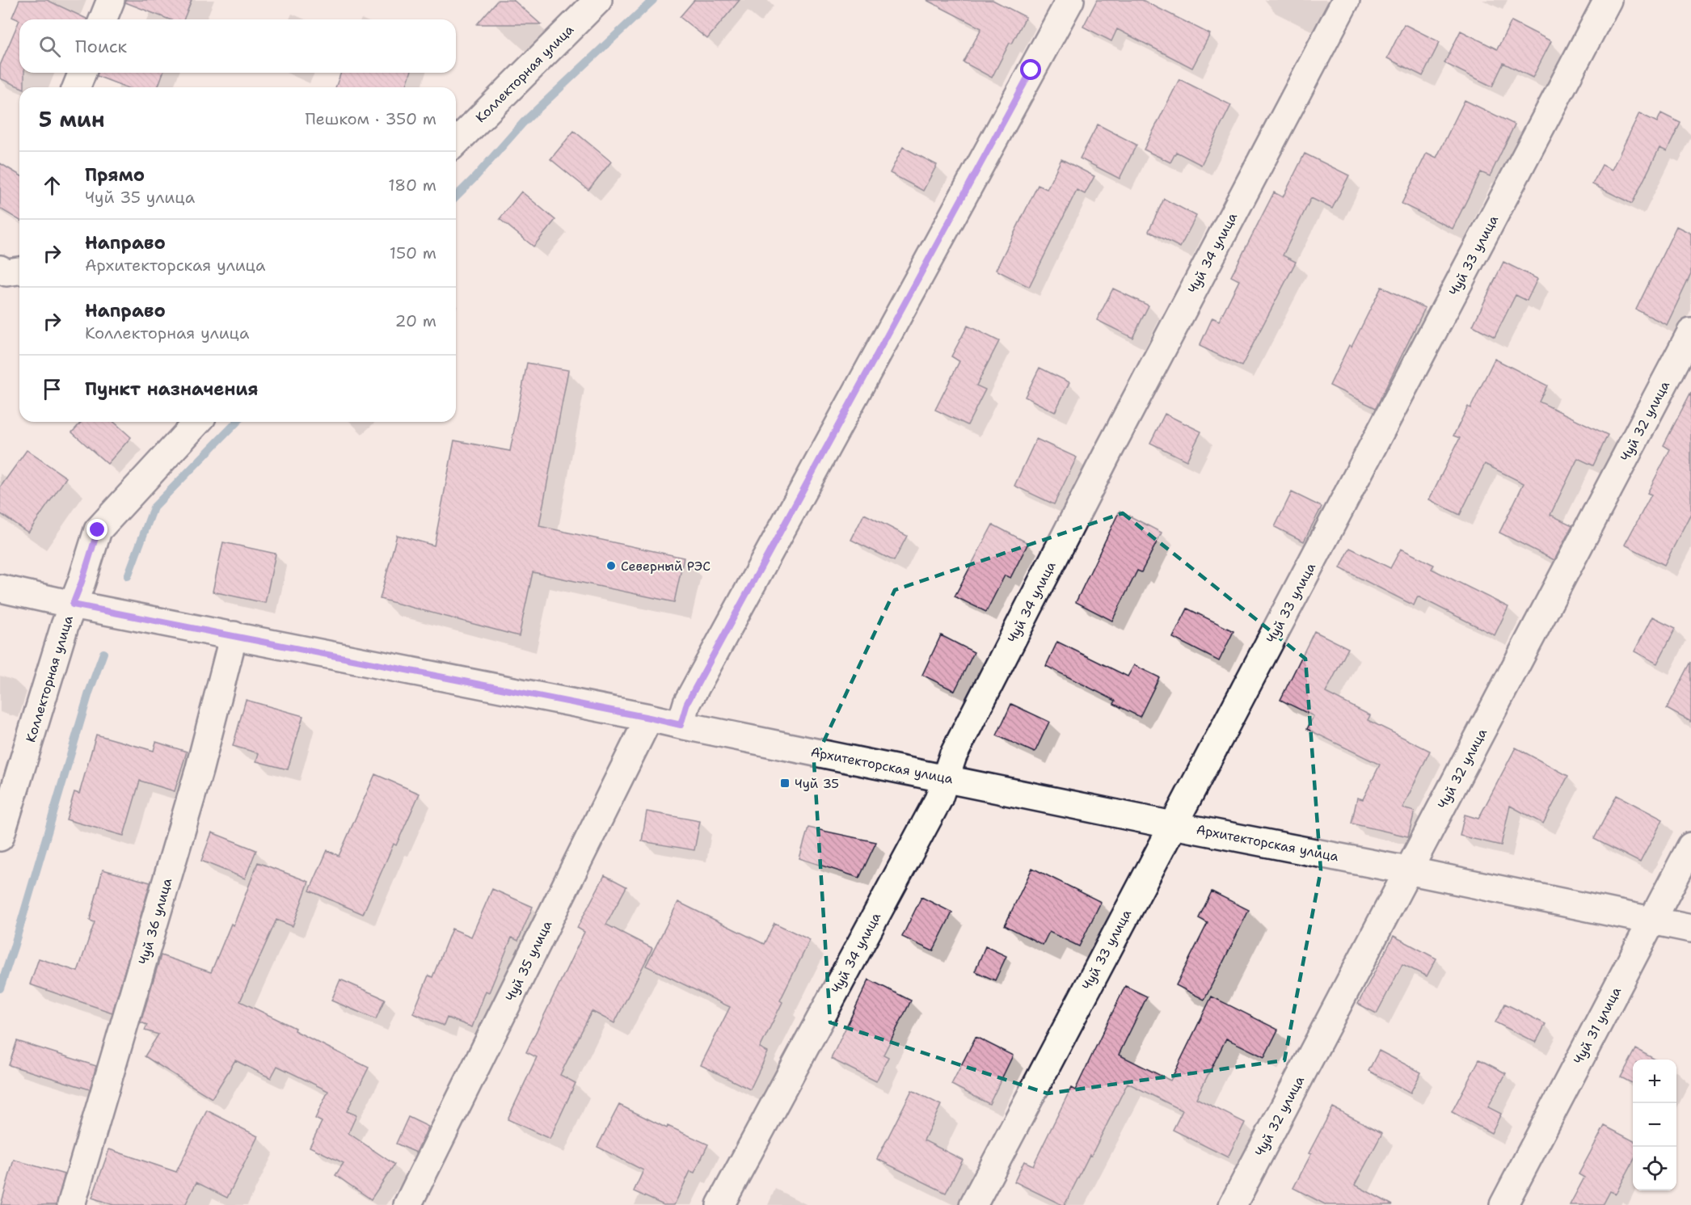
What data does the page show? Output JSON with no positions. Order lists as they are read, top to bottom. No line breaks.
{"streets":{"street":["Коллекторная улица","Чуй 34 улица","Чуй 33 улица","Чуй 32 улица","Архитекторская улица","Чуй 36 улица","Чуй 35 улица","Чуй 31 улица"]},"crossings":[["Коллекторная улица","Архитекторская улица"],["Чуй 34 улица","Архитекторская улица"],["Чуй 33 улица","Архитекторская улица"],["Чуй 32 улица","Архитекторская улица"],["Архитекторская улица","Чуй 36 улица"],["Архитекторская улица","Чуй 35 улица"],["Архитекторская улица","Чуй 31 улица"]],"places":{"other":["Северный РЭС"],"transit":["Чуй 35"]},"page":{"search":"Поиск","heading":["5 мин","Пешком · 350 m"],"list":[["Прямо","Чуй 35 улица","180 m"],["Направо","Архитекторская улица","150 m"],["Направо","Коллекторная улица","20 m"],"Пункт назначения"],"map_buttons":["+","−"]}}
